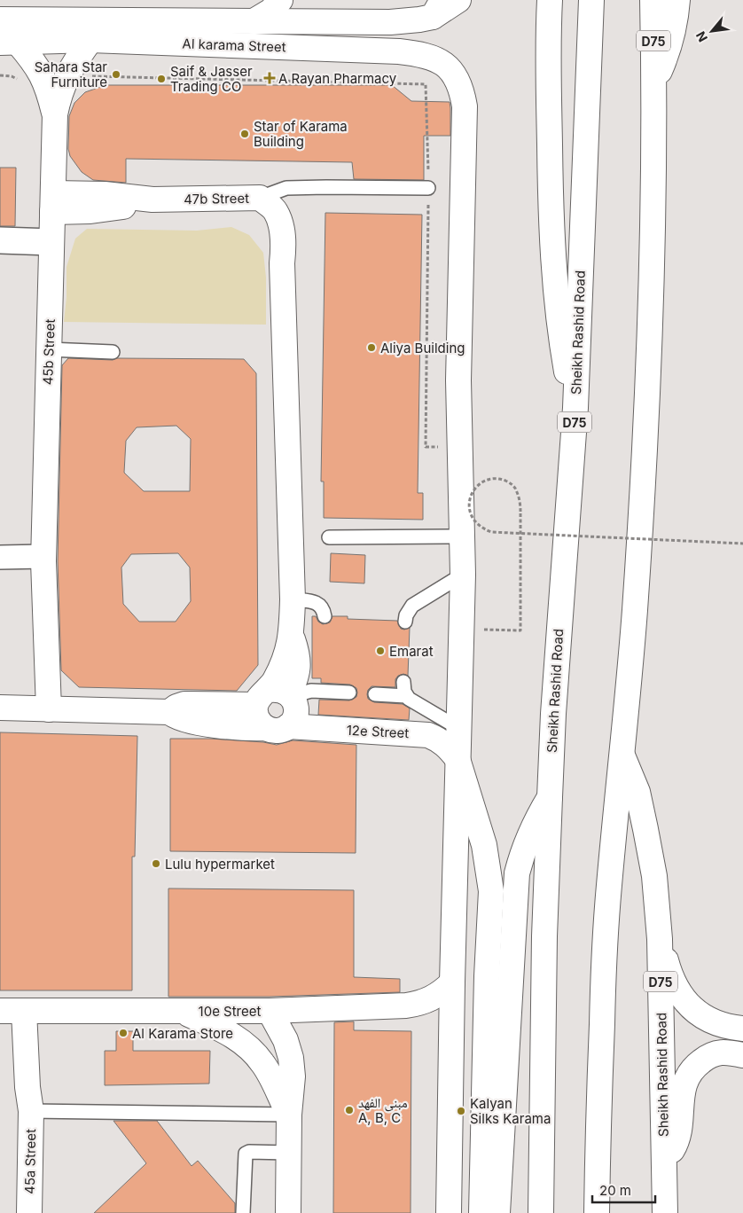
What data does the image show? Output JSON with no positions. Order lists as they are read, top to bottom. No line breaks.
{"streets":{"main road":["D75","Al karama Street","47b Street","Sheikh Rashid Road","45b Street","12e Street","10e Street","45a Street"]},"crossings":[["Al karama Street","45b Street"],["47b Street","45b Street"],["47b Street","12e Street"],["45b Street","12e Street"],["10e Street","45a Street"]],"places":{"other":["Sahara Star Furniture","Saif & Jasser Trading CO","Star of Karama Building","Aliya Building","Emarat","Lulu hypermarket","Al Karama Store","مبنى الفهد A, B, C","Kalyan Silks Karama"],"health":["A Rayan Pharmacy"]},"scale_bar":"20 m","north":"bottom left"}
